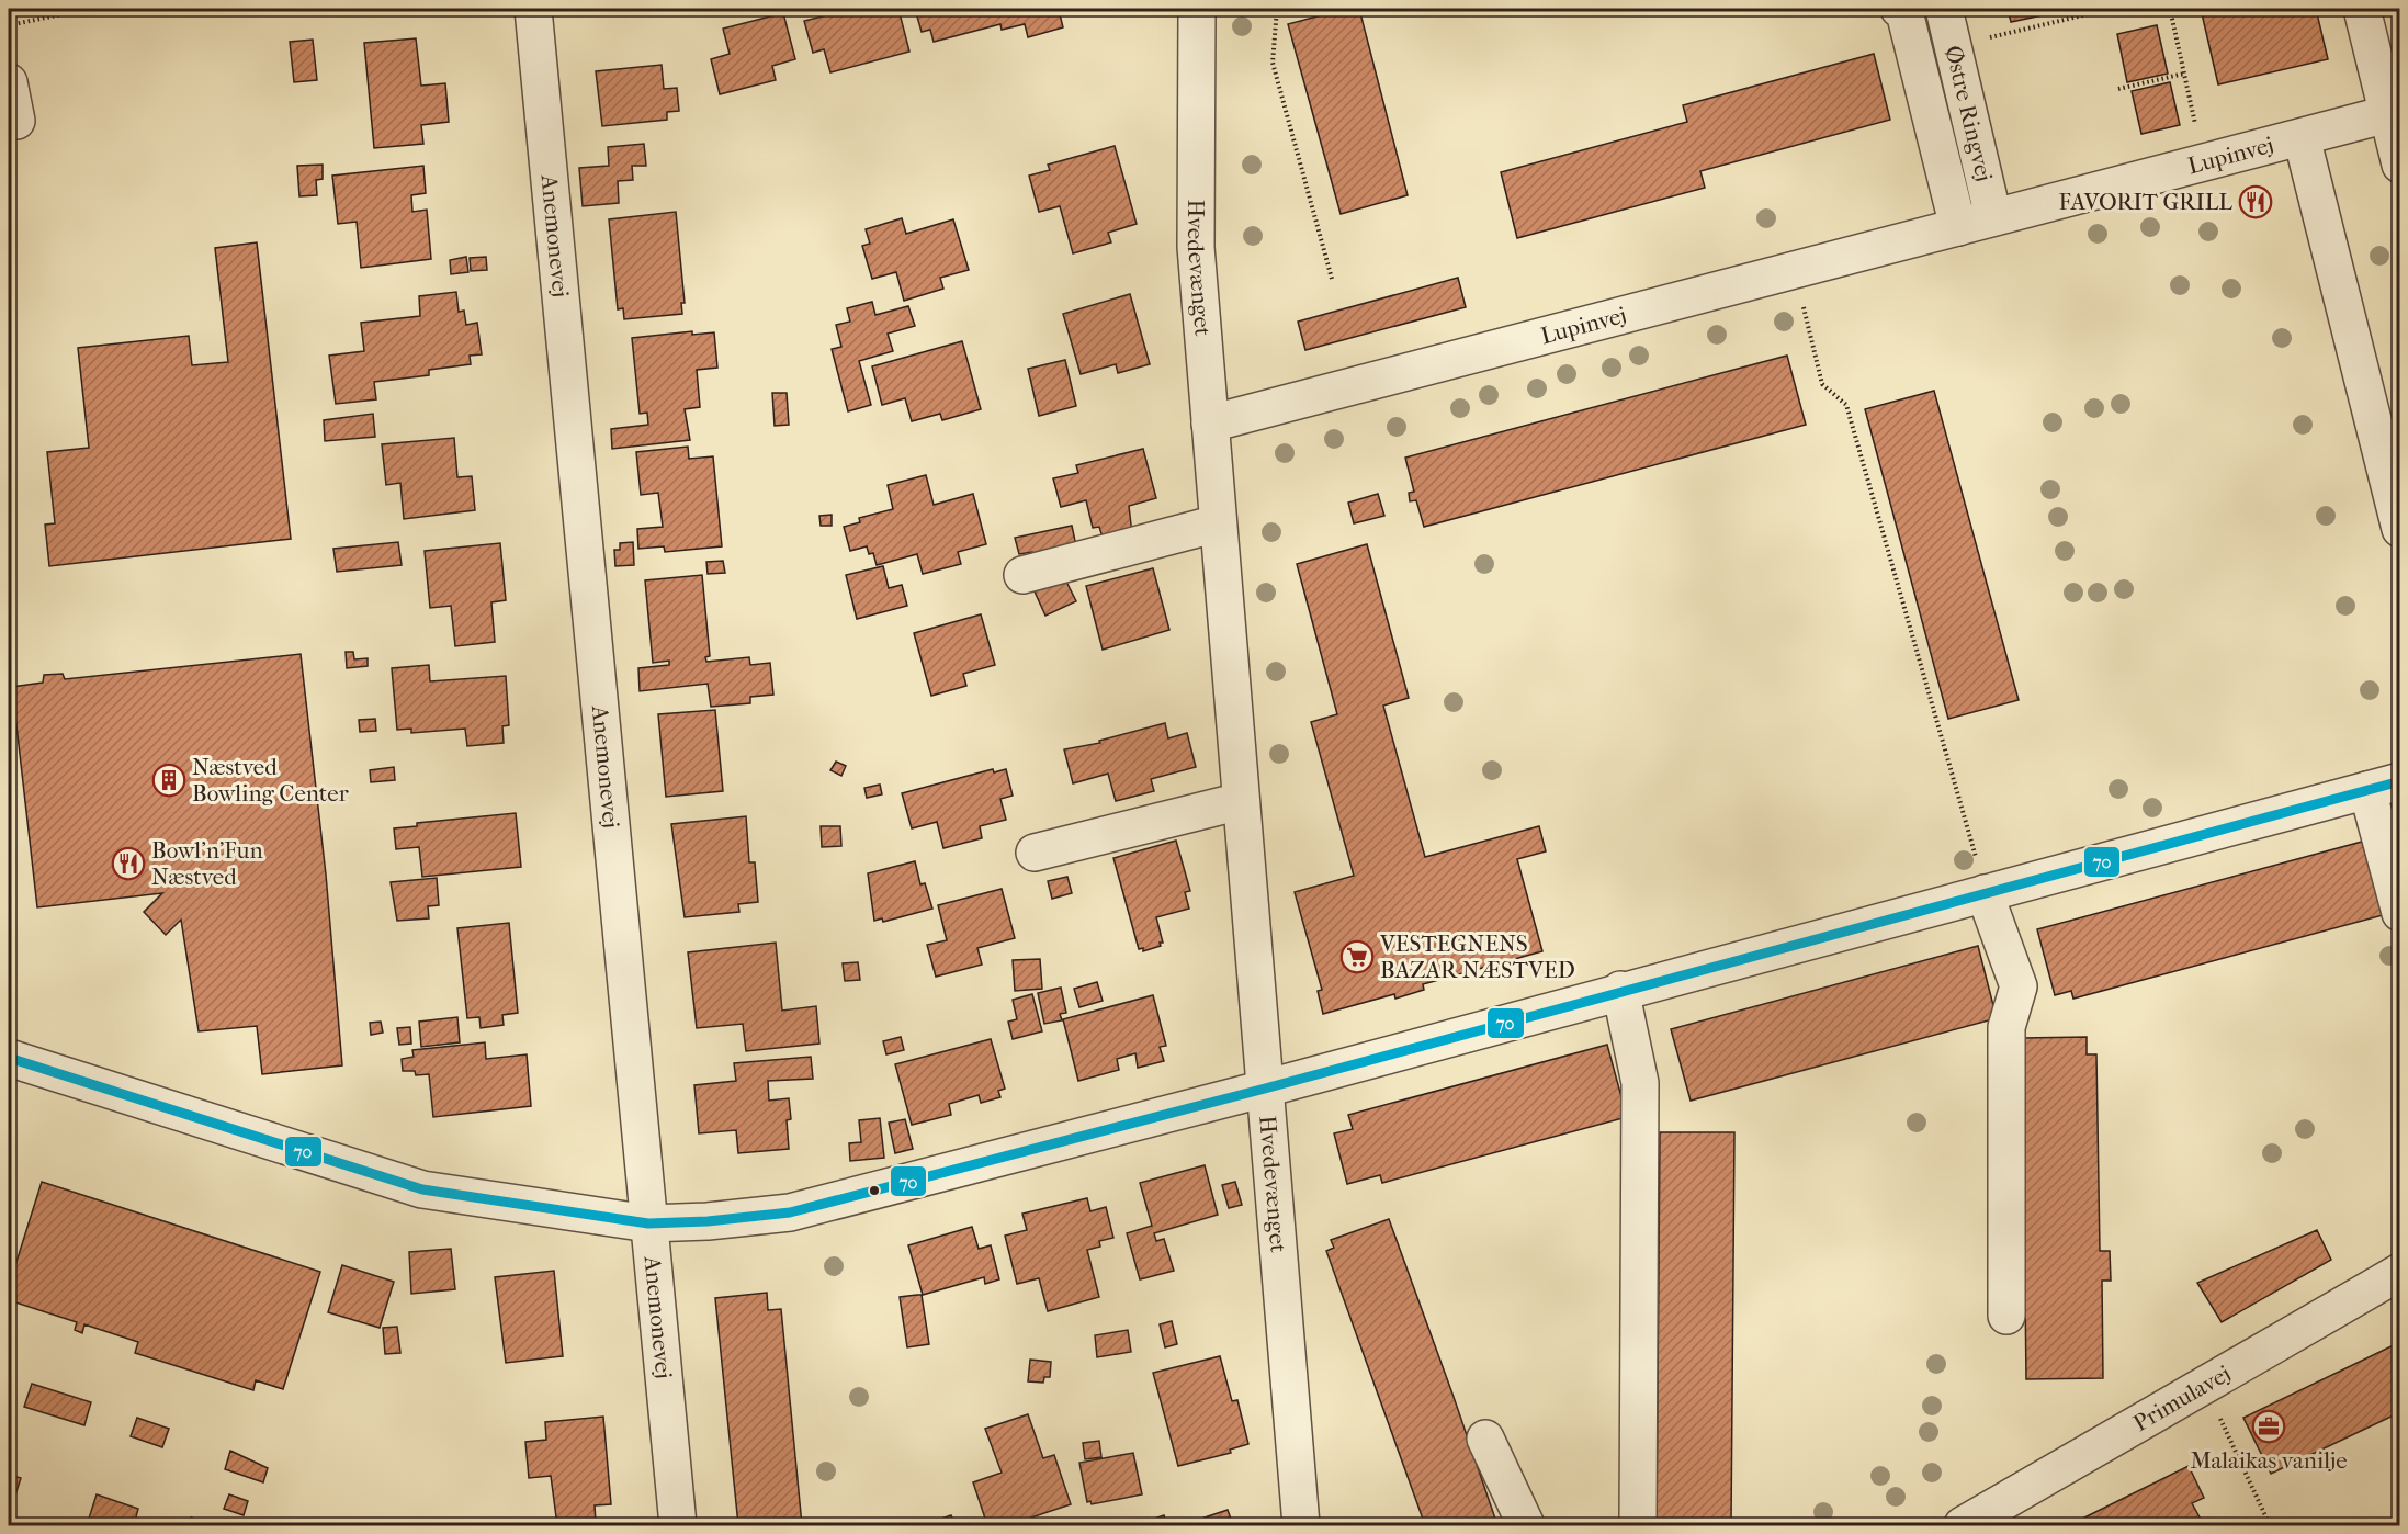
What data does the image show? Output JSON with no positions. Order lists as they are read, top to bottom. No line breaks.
{"streets":{"street":["Østre Ringvej","Lupinvej","Anemonevej","Hvedevænget","Primulavej"]},"crossings":[["Østre Ringvej","Lupinvej"],["Lupinvej","Hvedevænget"]],"places":{"restaurant":["FAVORIT GRILL","Bowl'n'Fun Næstved"],"building":["Næstved Bowling Center"],"supermarket":["VESTEGNENS BAZAR NÆSTVED"],"office":["Malaikas vanilje"]},"lines":["transit line 70"]}
